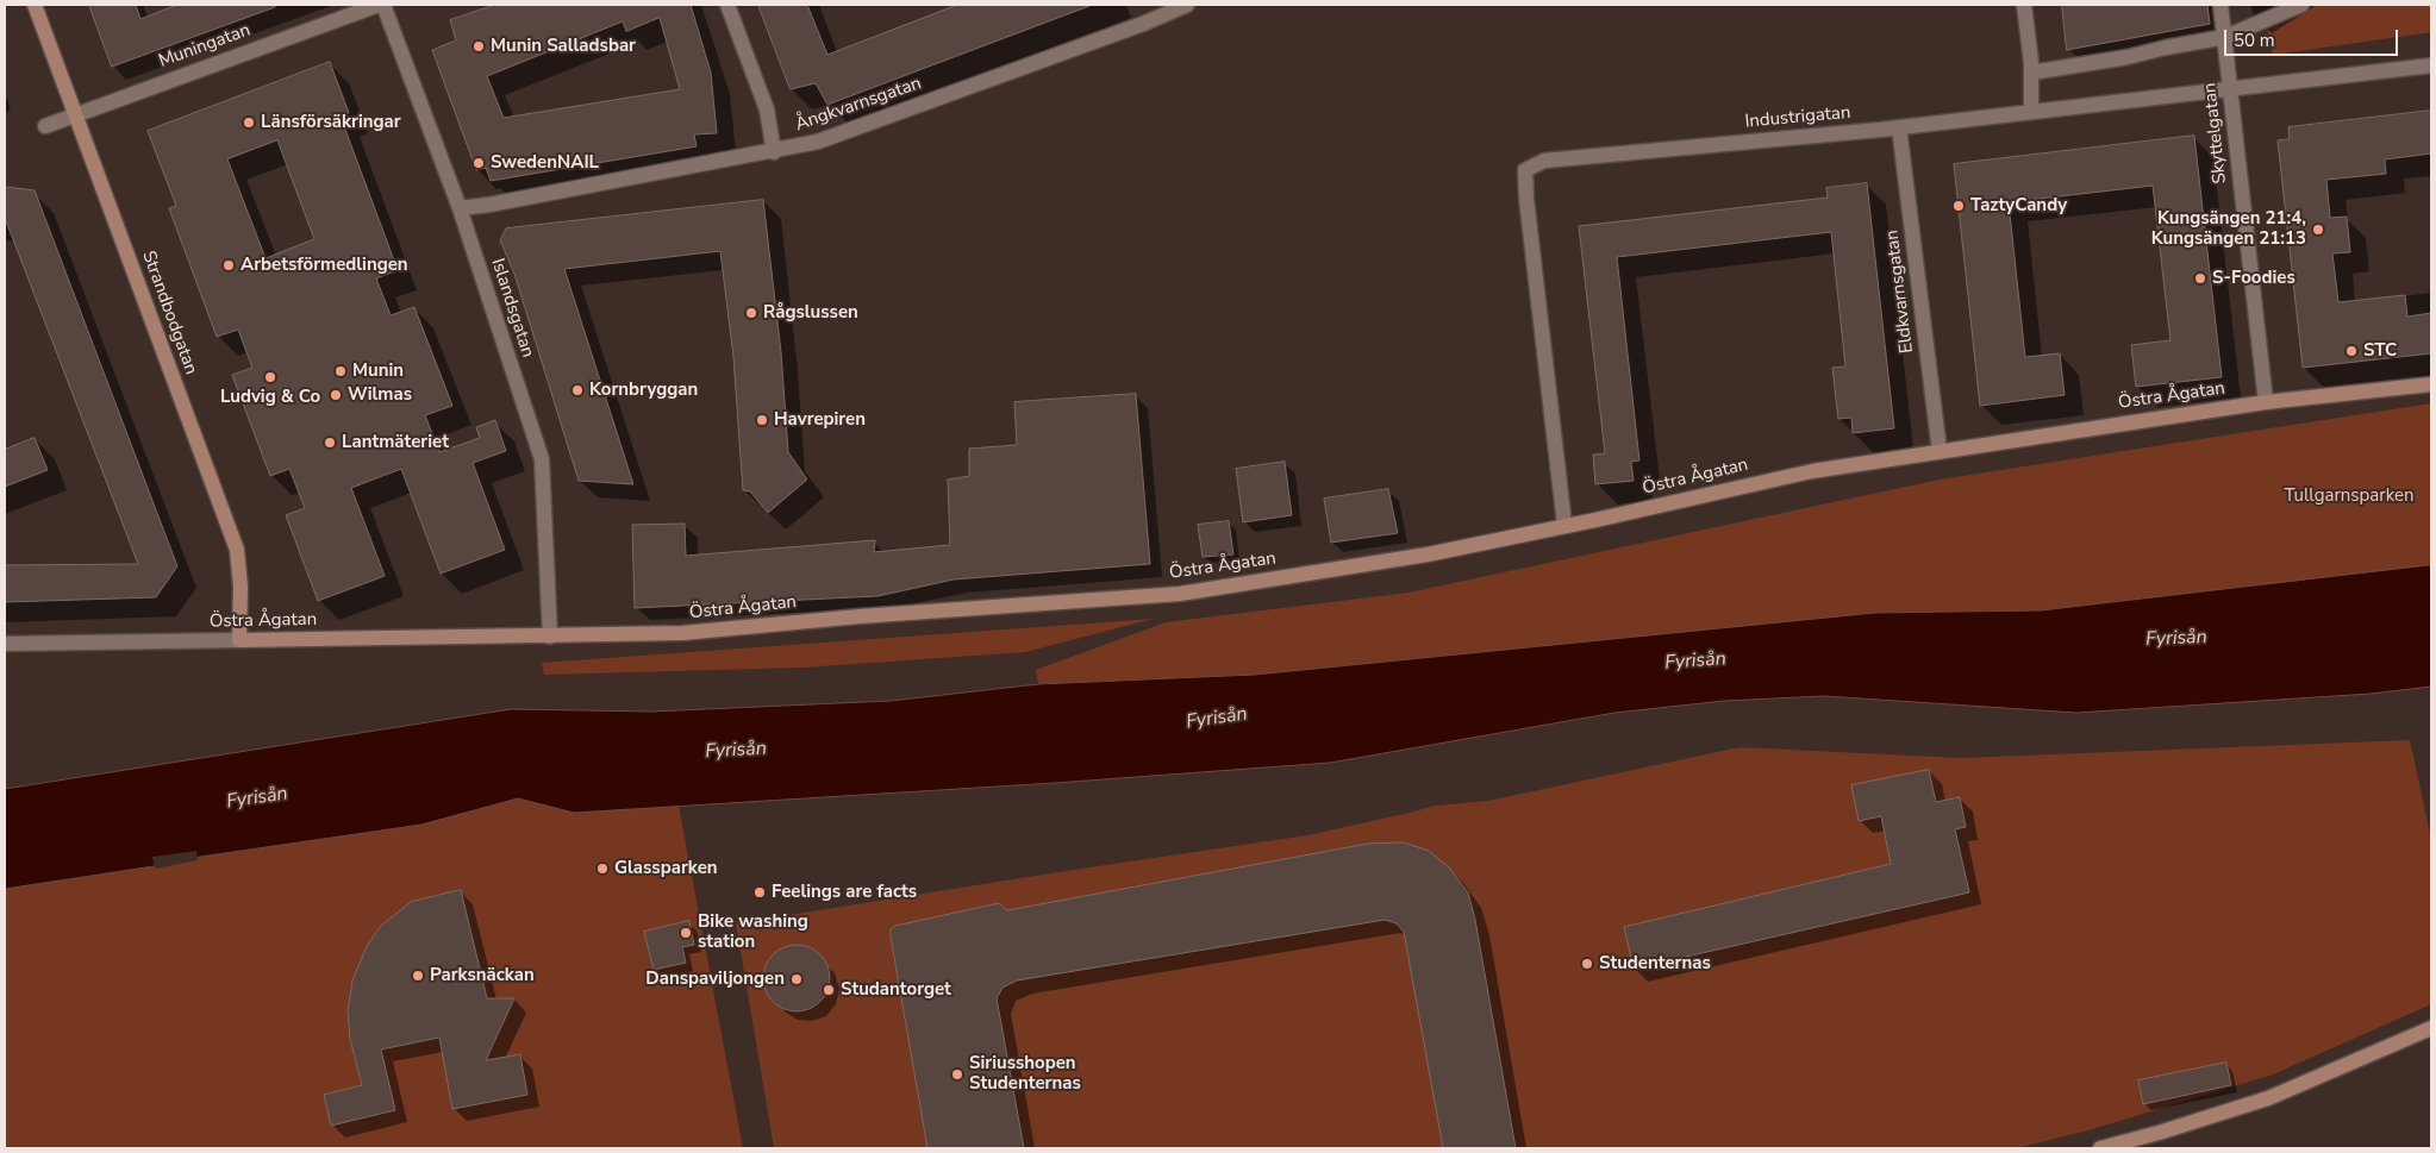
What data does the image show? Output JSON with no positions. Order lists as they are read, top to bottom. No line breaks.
{"streets":{"street":["Muningatan","Ångkvarnsgatan","Industrigatan","Skyttelgatan","Eldkvarnsgatan","Islandsgatan","Strandbodgatan","Östra Ågatan"]},"crossings":[["Muningatan","Islandsgatan"],["Muningatan","Strandbodgatan"],["Ångkvarnsgatan","Islandsgatan"],["Industrigatan","Skyttelgatan"],["Industrigatan","Eldkvarnsgatan"],["Industrigatan","Östra Ågatan"],["Skyttelgatan","Östra Ågatan"],["Eldkvarnsgatan","Östra Ågatan"],["Islandsgatan","Östra Ågatan"],["Strandbodgatan","Östra Ågatan"]],"water":["Fyrisån"],"parks":["Tullgarnsparken"],"places":["Munin Salladsbar","Länsförsäkringar","SwedenNAIL","TaztyCandy","Kungsängen 21:4, Kungsängen 21:13","Arbetsförmedlingen","S-Foodies","Rågslussen","STC","Munin","Ludvig & Co","Kornbryggan","Wilmas","Havrepiren","Lantmäteriet","Glassparken","Feelings are facts","Bike washing station","Studenternas","Parksnäckan","Danspaviljongen","Studantorget","Siriusshopen Studenternas"],"scale_bar":"50 m"}
